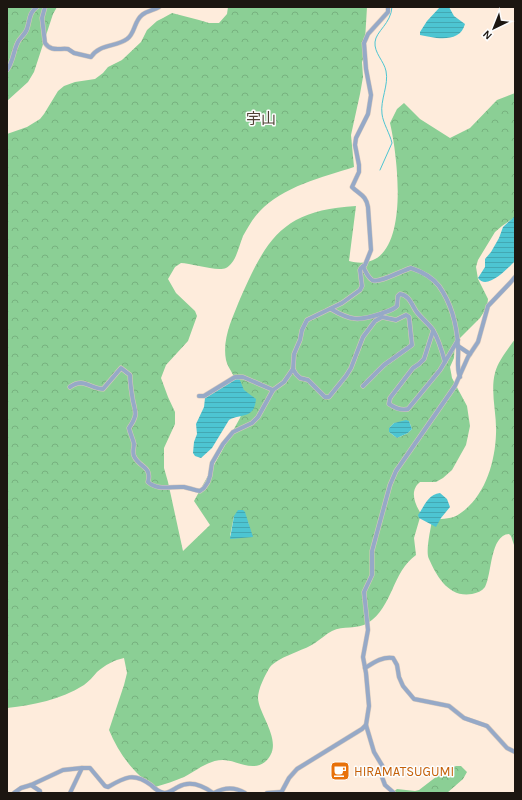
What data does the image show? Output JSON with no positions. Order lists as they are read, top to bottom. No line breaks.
{"districts":["宇山"],"places":{"cafe":["HIRAMATSUGUMI"]},"north":"bottom left"}
